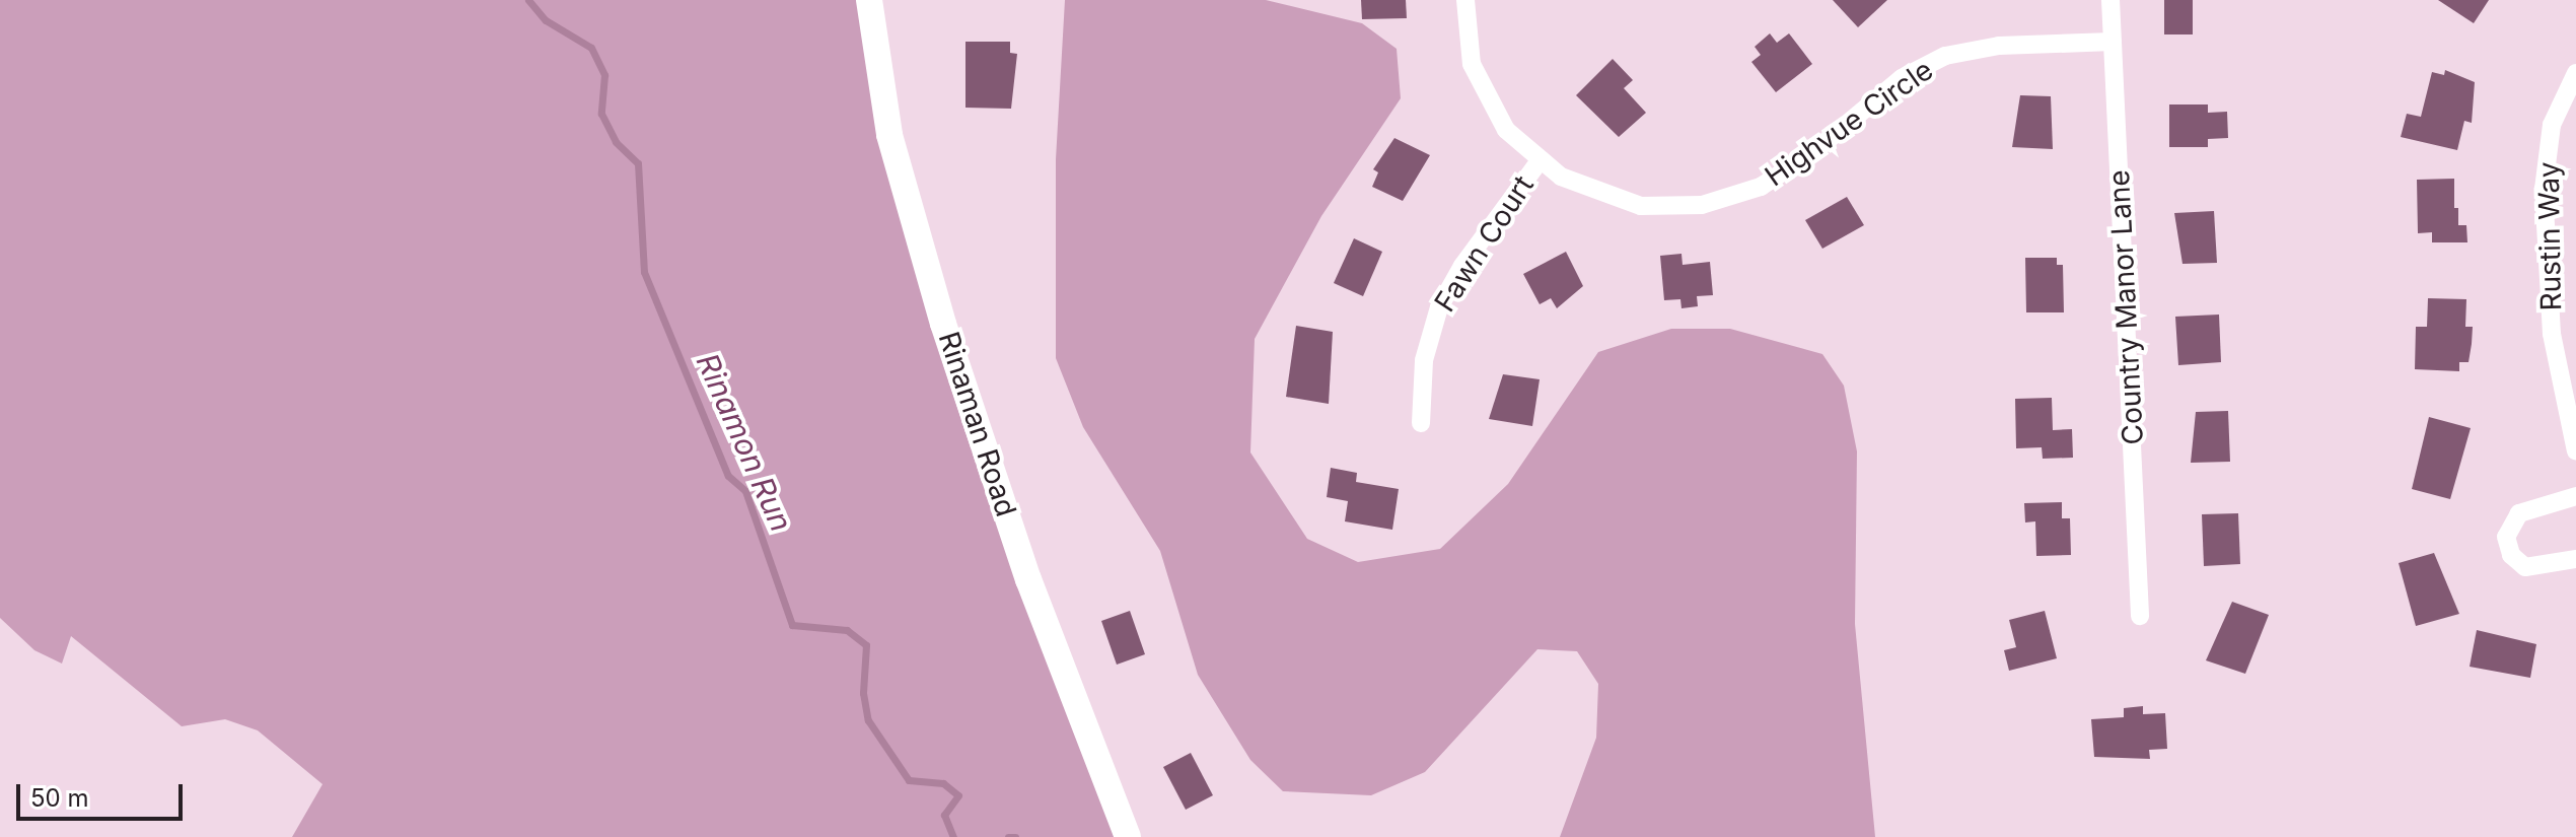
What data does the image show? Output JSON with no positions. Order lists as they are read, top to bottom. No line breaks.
{"streets":{"street":["Highvue Circle","Rustin Way","Fawn Court","Country Manor Lane","Rinaman Road"]},"crossings":[["Highvue Circle","Fawn Court"],["Highvue Circle","Country Manor Lane"]],"water":["Rinamon Run"],"scale_bar":"50 m"}
